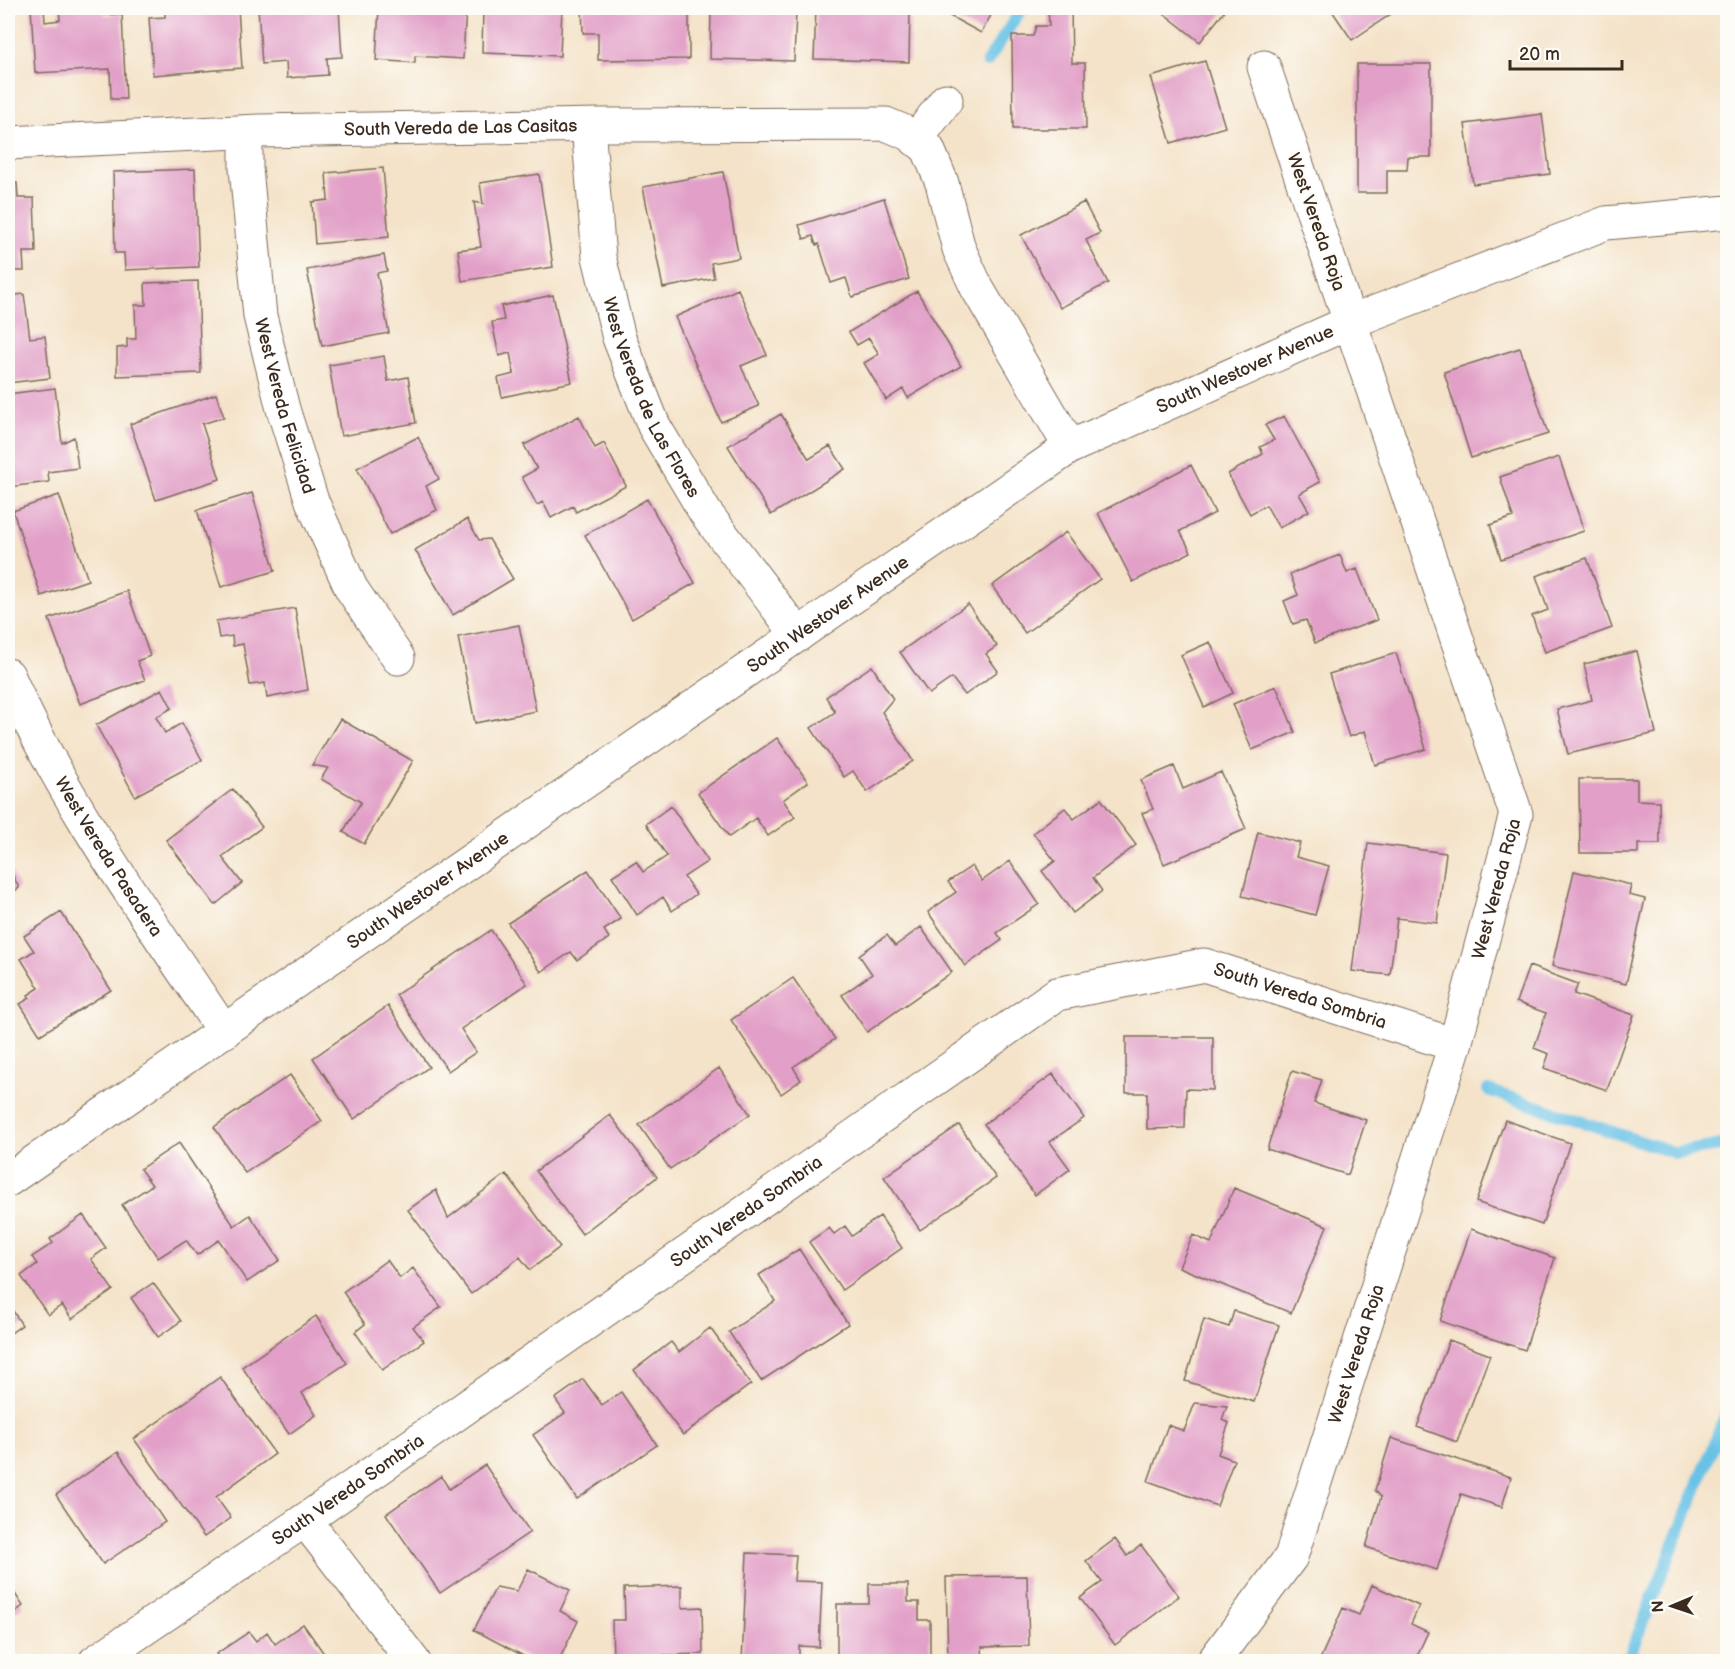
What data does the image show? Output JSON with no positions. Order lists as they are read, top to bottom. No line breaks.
{"streets":{"street":["South Vereda de Las Casitas","West Vereda Roja","South Westover Avenue","West Vereda de Las Flores","West Vereda Felicidad","West Vereda Pasadera","South Vereda Sombria"]},"crossings":[["South Vereda de Las Casitas","West Vereda de Las Flores"],["South Vereda de Las Casitas","West Vereda Felicidad"],["West Vereda Roja","South Westover Avenue"],["West Vereda Roja","South Vereda Sombria"],["South Westover Avenue","West Vereda de Las Flores"],["South Westover Avenue","West Vereda Pasadera"]],"scale_bar":"20 m","north":"left"}
